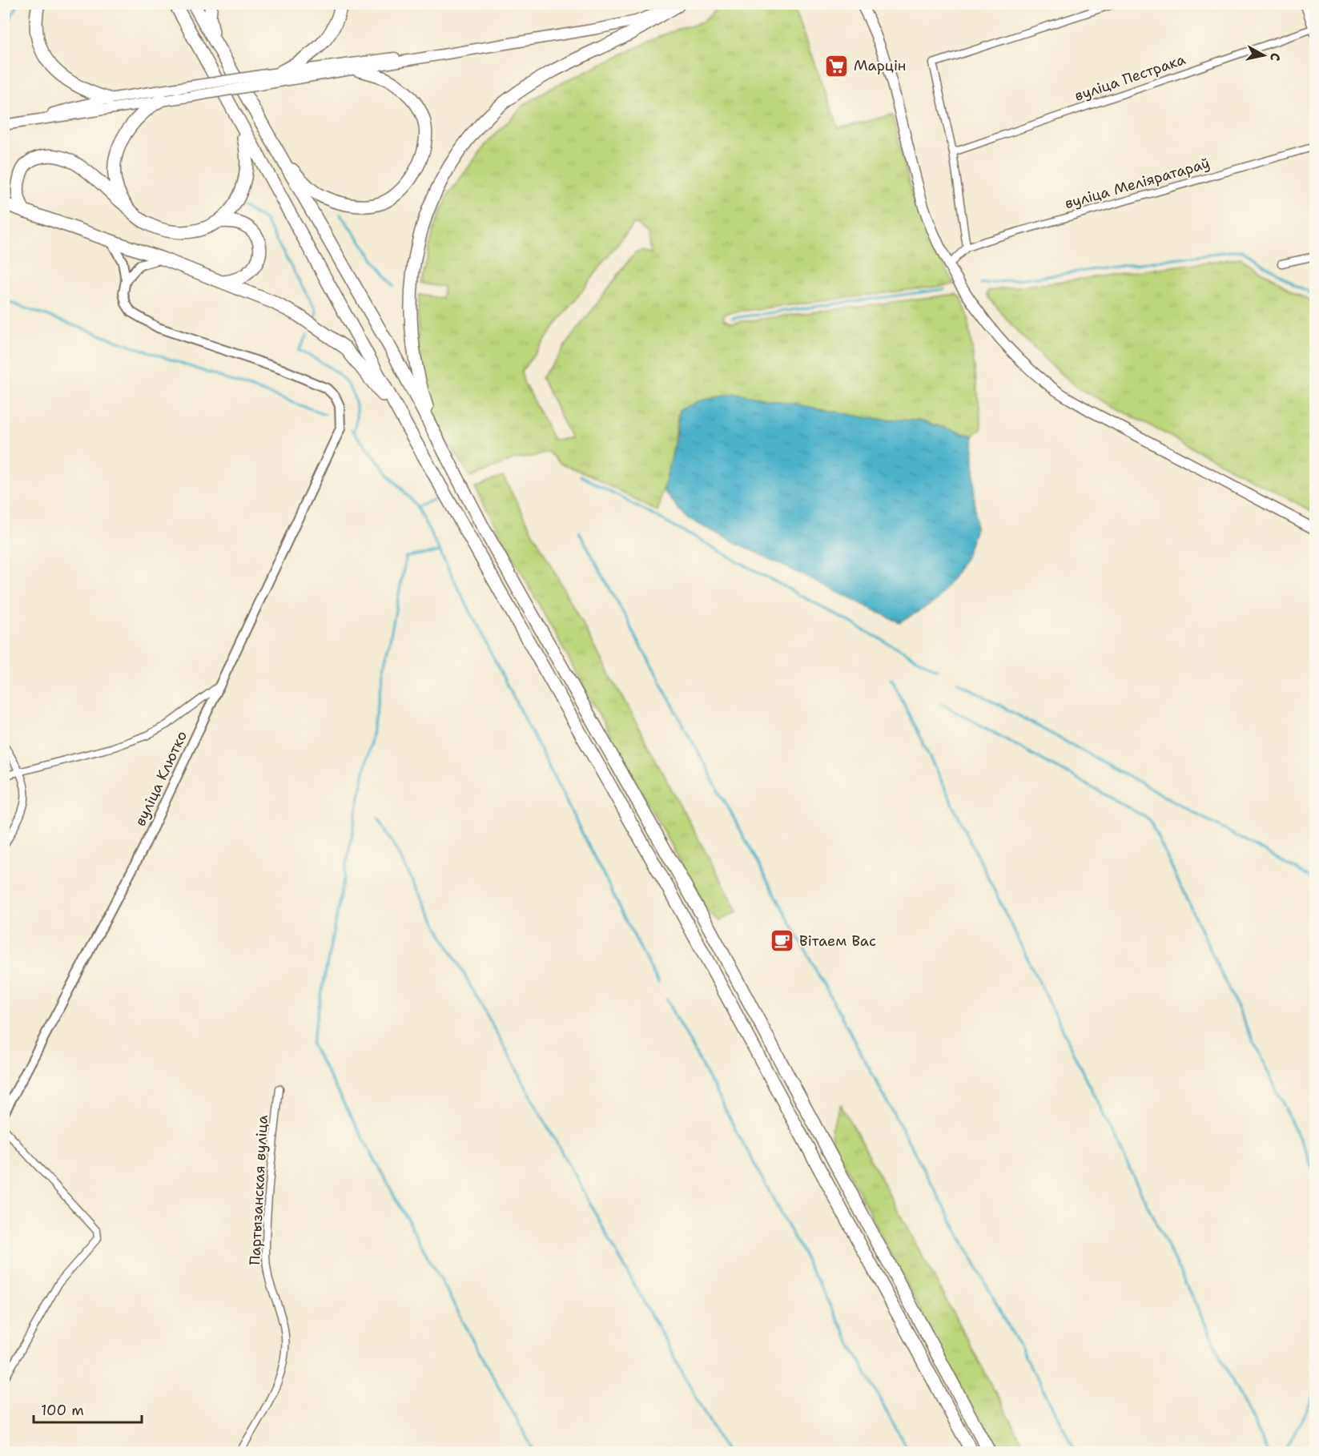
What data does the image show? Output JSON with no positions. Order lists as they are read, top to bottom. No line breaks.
{"streets":{"street":["вуліца Пестрака","вуліца Меліяратараў","вуліца Клютко","Партызанская вуліца"]},"places":{"supermarket":["Марцін"],"cafe":["Вітаем Вас"]},"scale_bar":"100 m","north":"right"}
